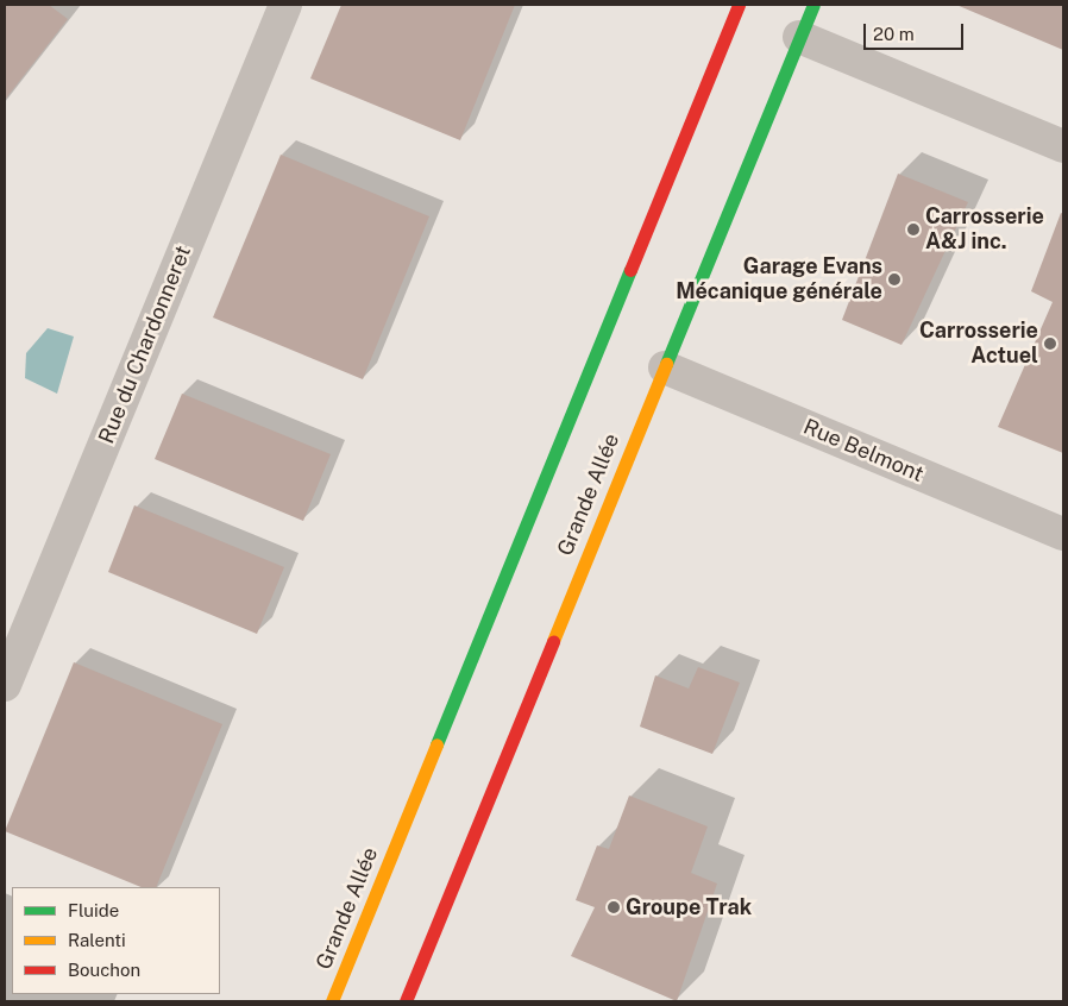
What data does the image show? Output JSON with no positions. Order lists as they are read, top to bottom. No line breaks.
{"streets":{"main road":["Grande Allée"],"street":["Rue du Chardonneret","Rue Belmont"]},"crossings":[["Rue Belmont","Grande Allée"]],"places":["Carrosserie A&J inc.","Garage Evans Mécanique générale","Carrosserie Actuel","Groupe Trak"],"legend":["Fluide","Ralenti","Bouchon"],"scale_bar":"20 m"}
